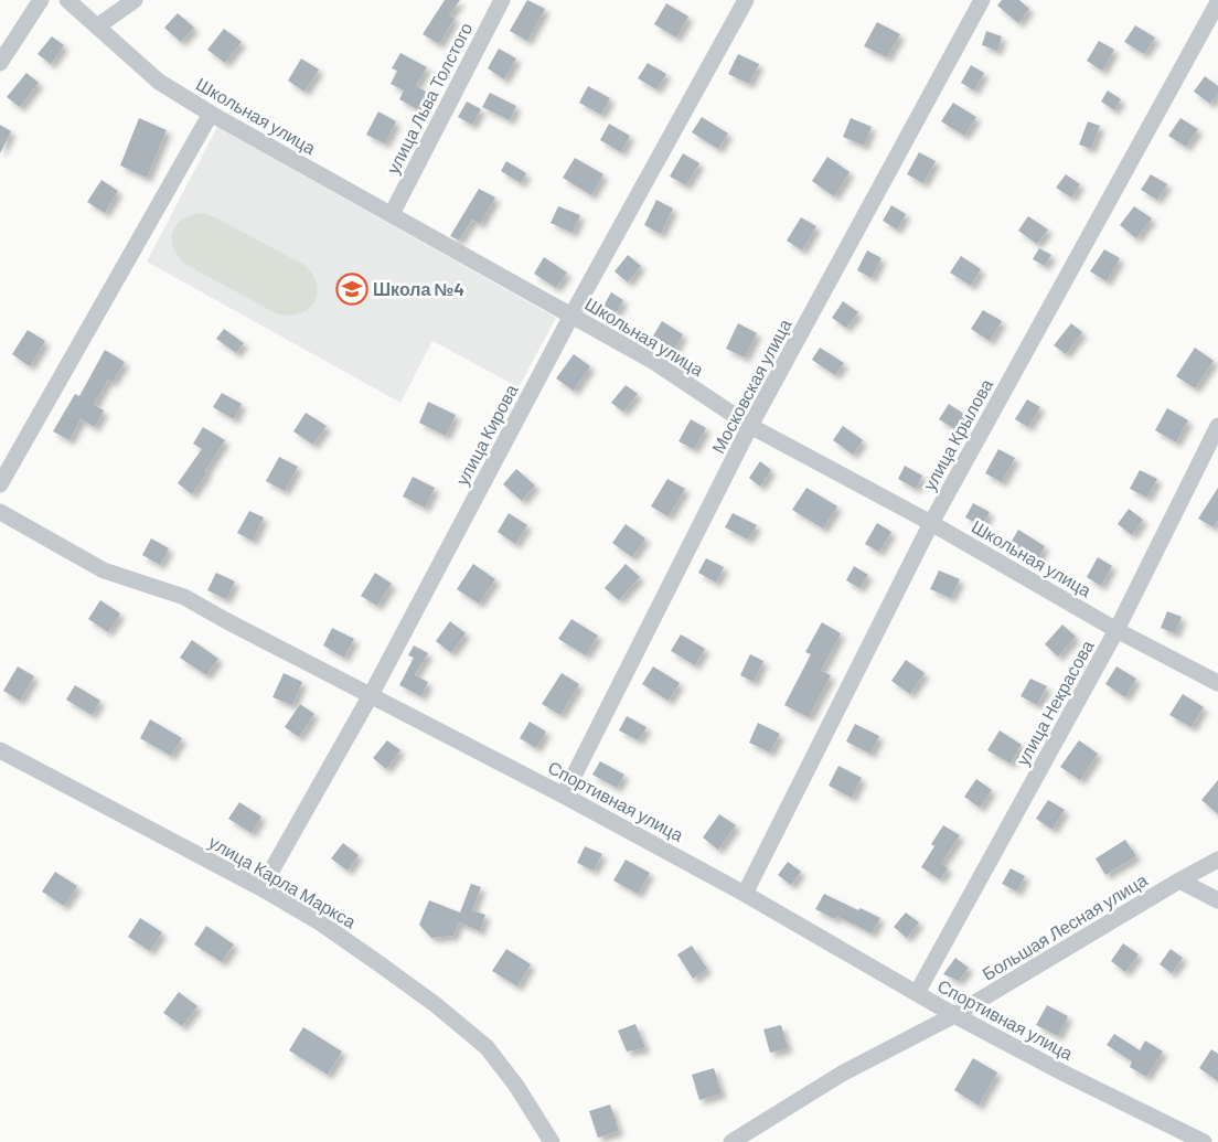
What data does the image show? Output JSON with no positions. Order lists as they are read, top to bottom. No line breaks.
{"streets":{"street":["улица Льва Толстого","Школьная улица","Московская улица","улица Кирова","улица Крылова","улица Некрасова","Спортивная улица","улица Карла Маркса","Большая Лесная улица"]},"crossings":[["улица Льва Толстого","Школьная улица"],["Школьная улица","Московская улица"],["Школьная улица","улица Кирова"],["Школьная улица","улица Крылова"],["Школьная улица","улица Некрасова"],["Московская улица","Спортивная улица"],["улица Кирова","Спортивная улица"],["улица Кирова","улица Карла Маркса"],["улица Крылова","Спортивная улица"],["улица Некрасова","Спортивная улица"],["Спортивная улица","Большая Лесная улица"]],"places":{"school or university":["Школа №4"]}}
